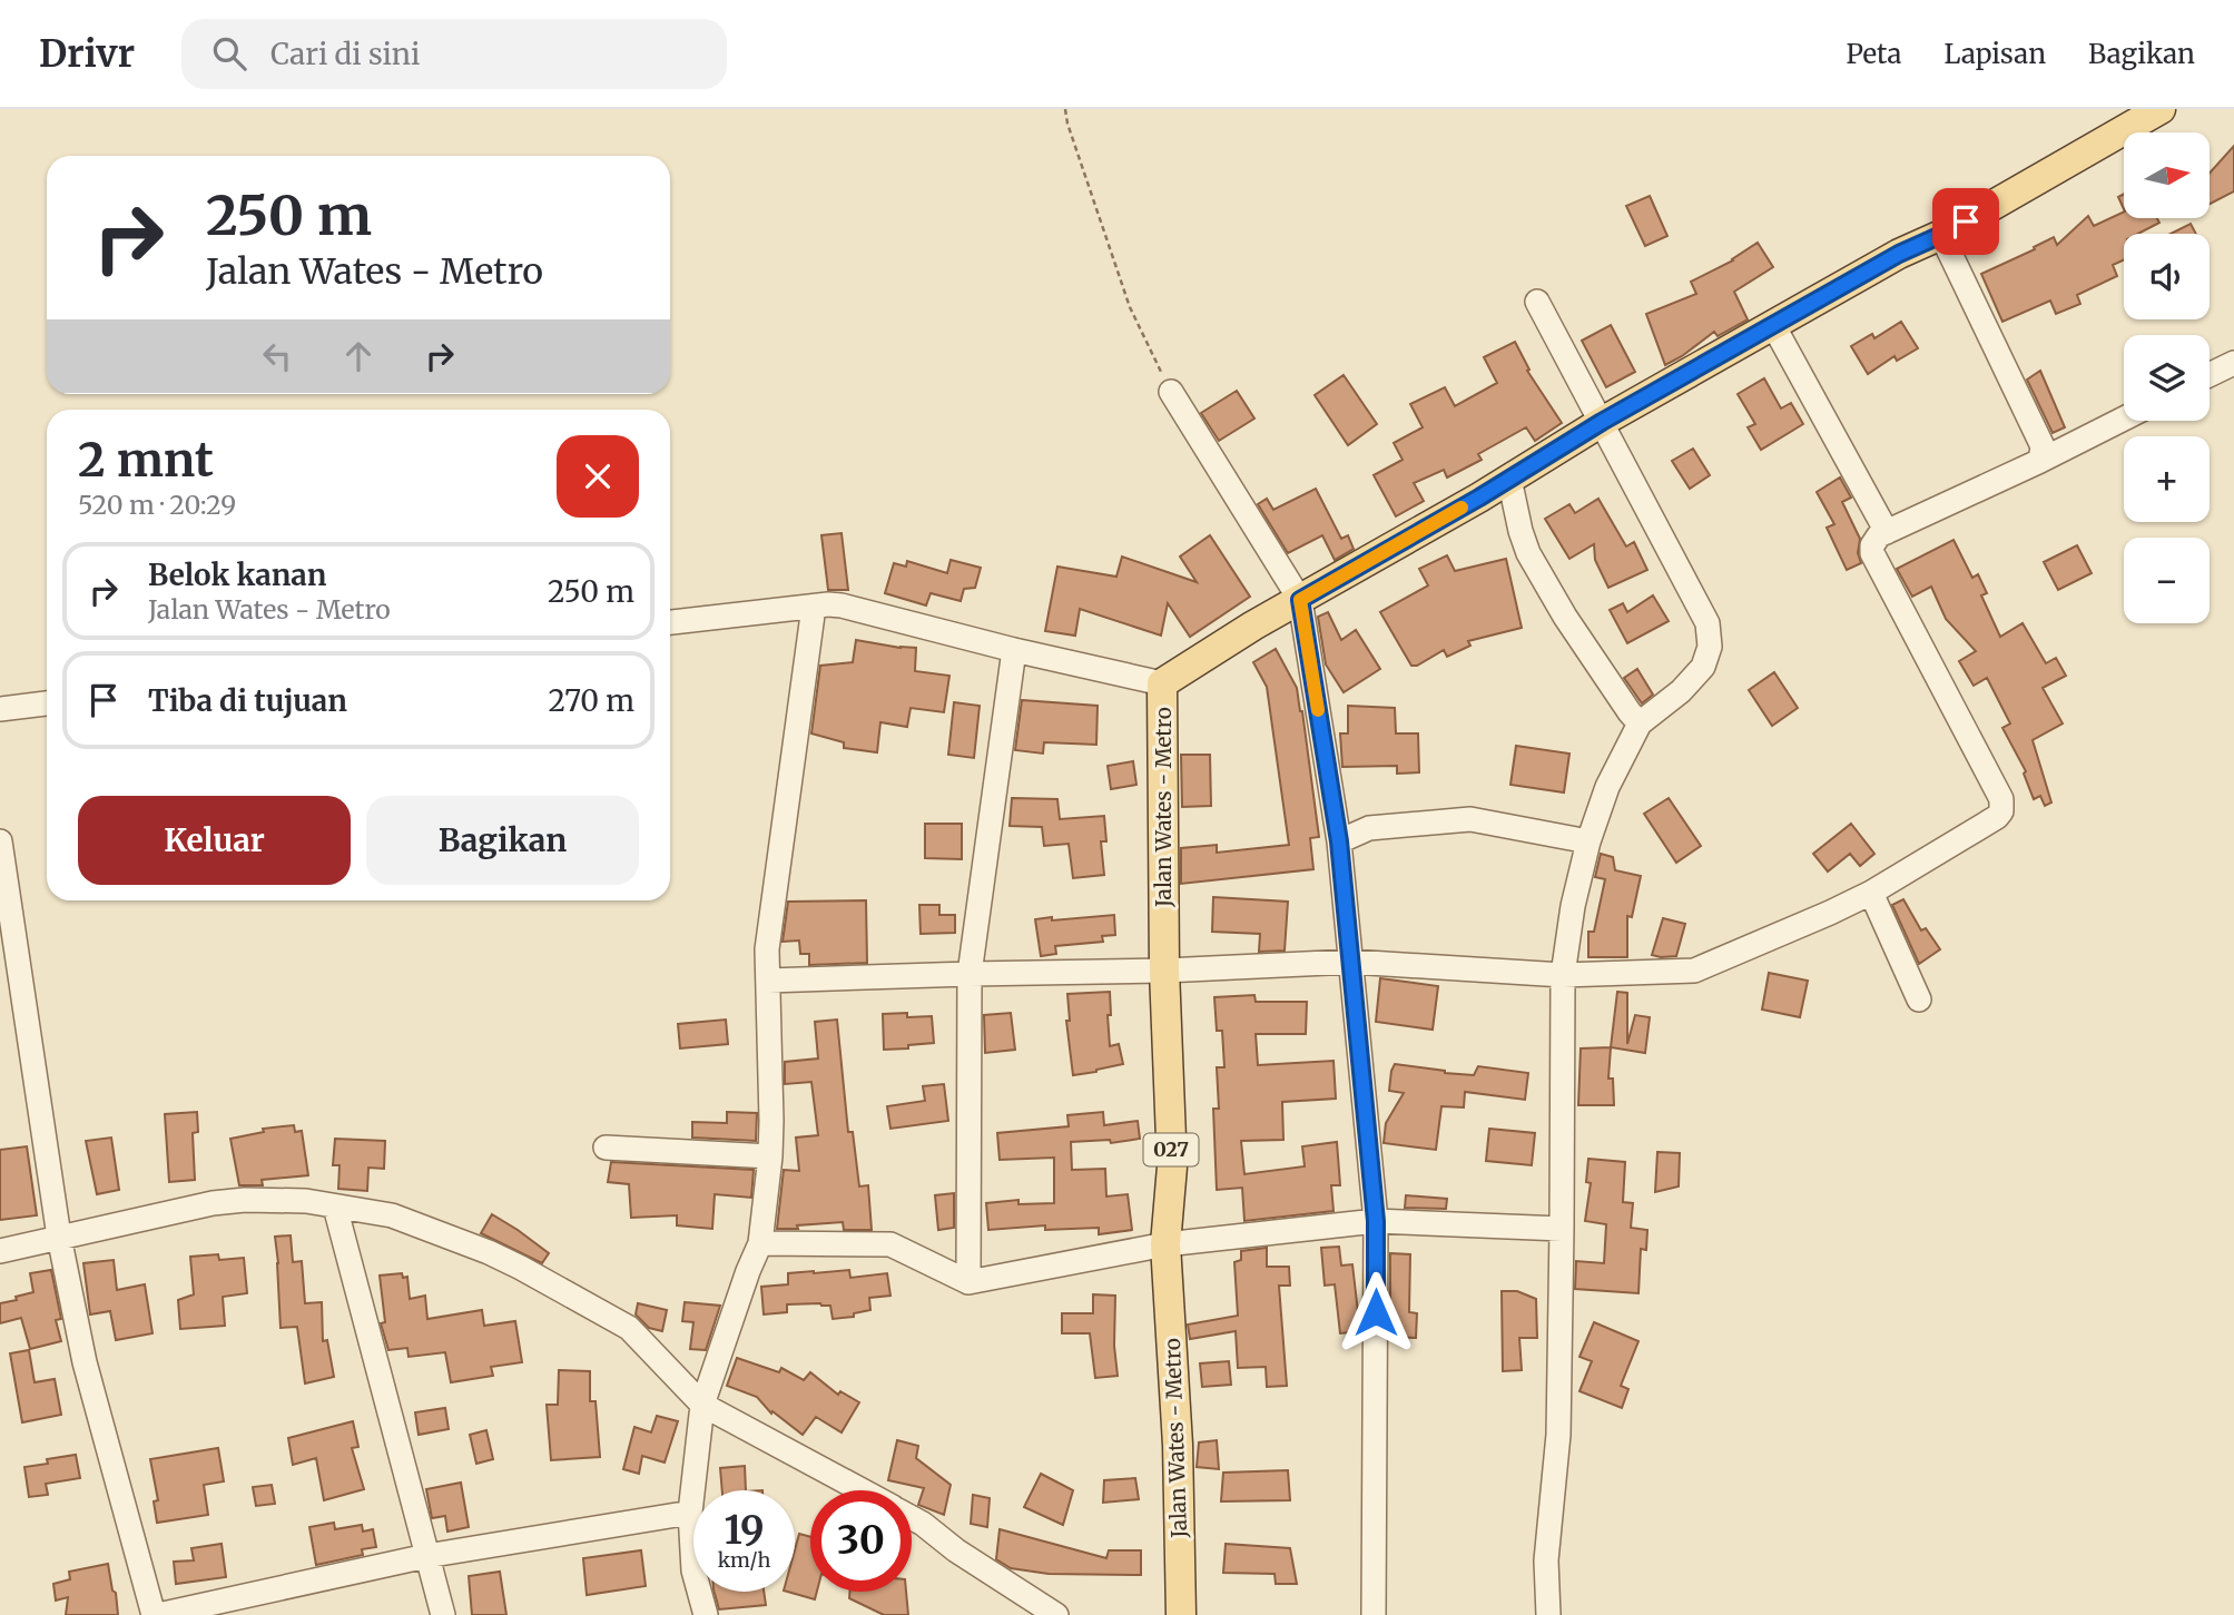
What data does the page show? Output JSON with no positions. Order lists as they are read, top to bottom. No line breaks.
{"streets":{"main road":["Jalan Wates - Metro","027"]},"north":"right","page":{"header":"Drivr","search":"Cari di sini","nav":["Peta","Lapisan","Bagikan"],"map_buttons":["+","−"],"turn":["250 m","Jalan Wates - Metro"],"heading":["2 mnt","520 m · 20:29"],"list":[{"name":"Belok kanan","note":"Jalan Wates - Metro","value":"250 m"},{"name":"Tiba di tujuan","value":"270 m"}],"buttons":["Keluar","Bagikan"],"speed":"19 km/h","limit":"30"}}
